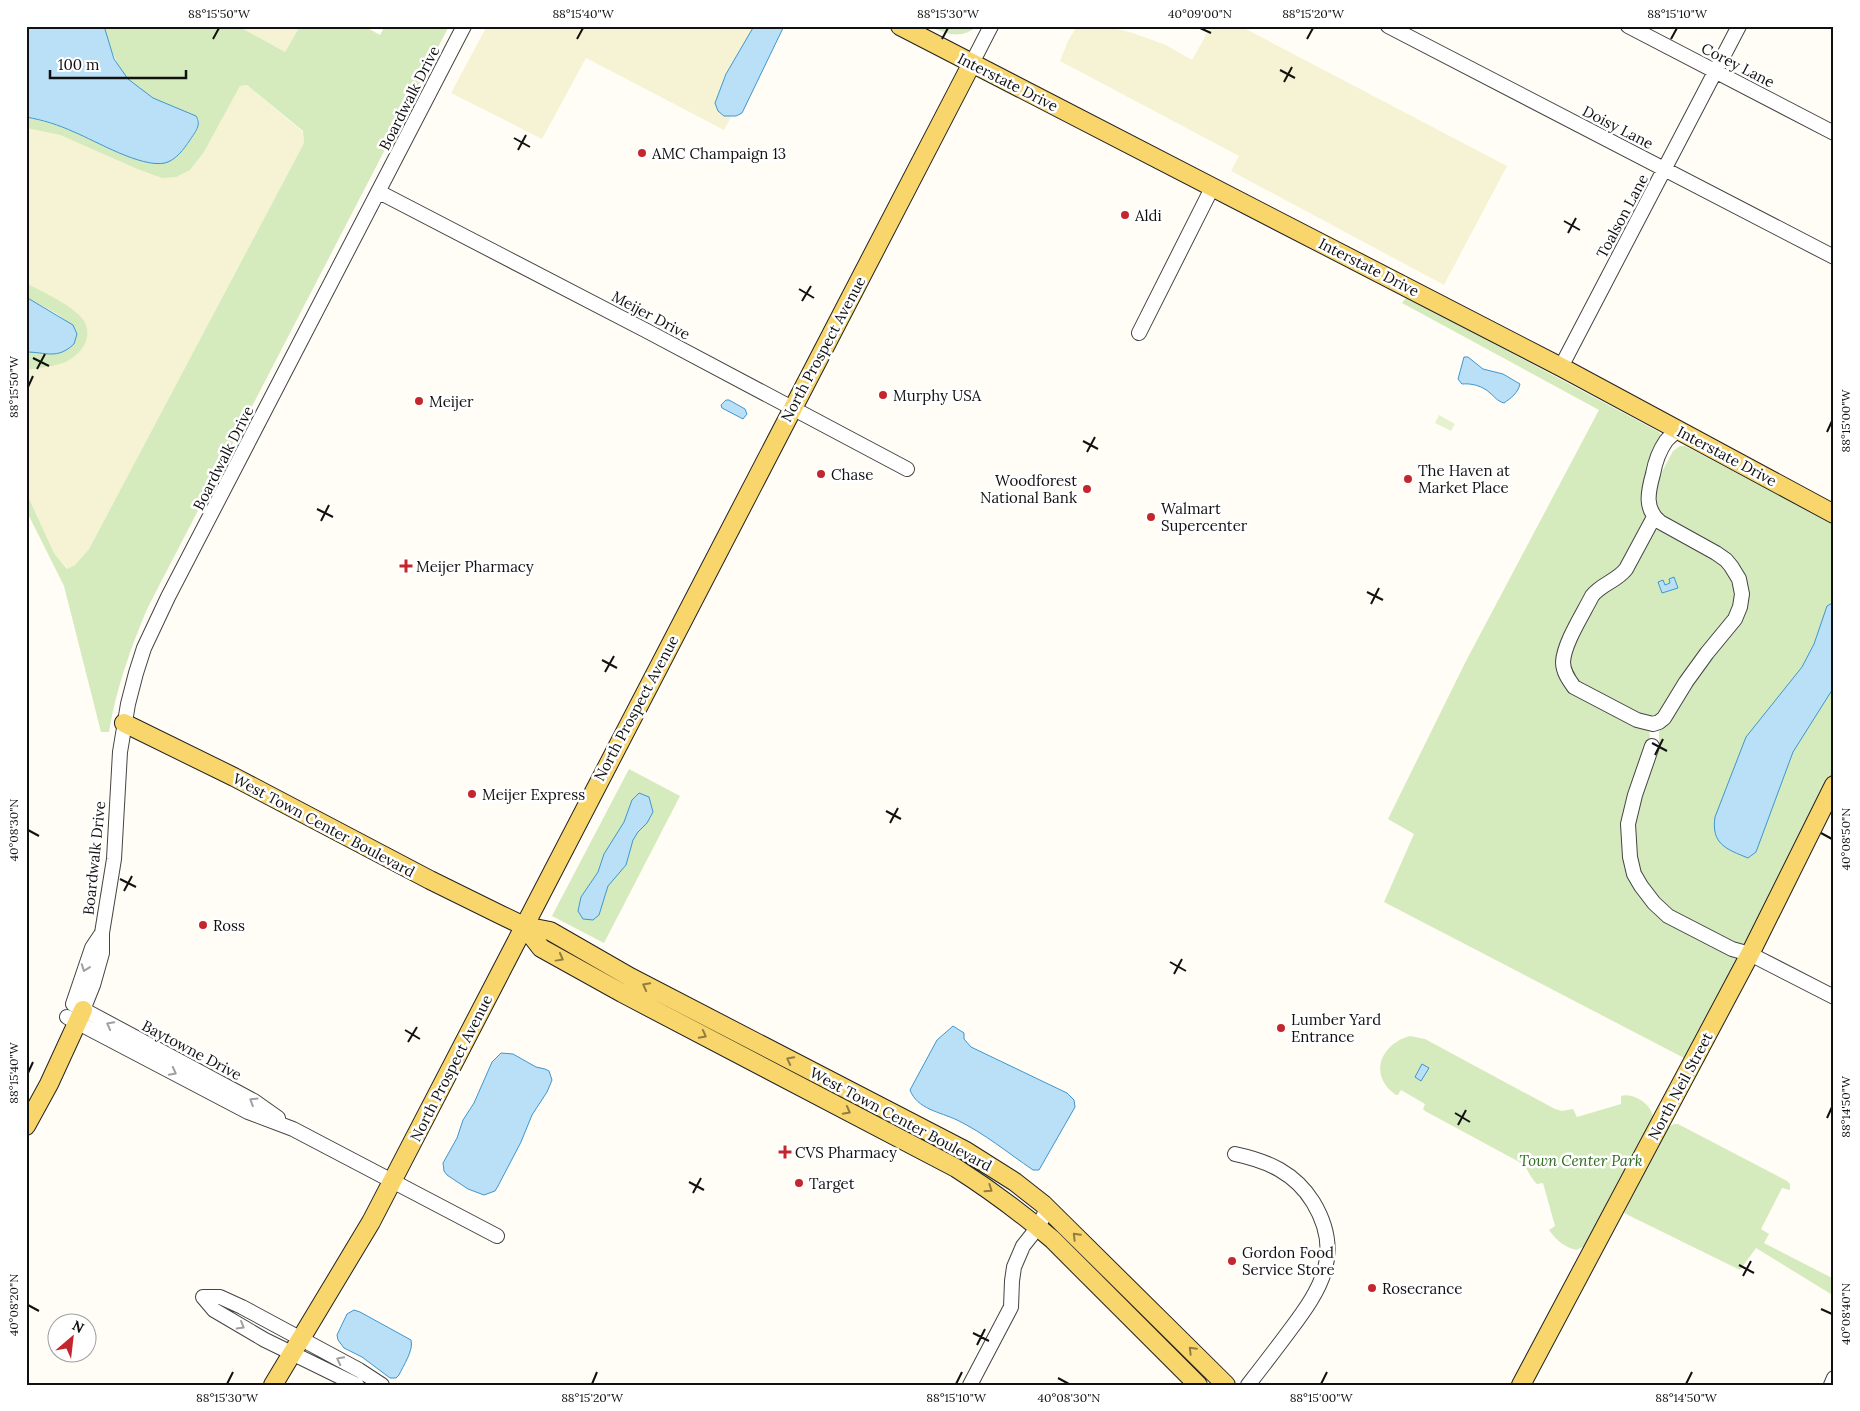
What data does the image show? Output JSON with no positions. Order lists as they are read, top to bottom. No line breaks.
{"streets":{"main road":["Interstate Drive","North Prospect Avenue","West Town Center Boulevard","North Neil Street"],"street":["Corey Lane","Boardwalk Drive","Doisy Lane","Toalson Lane","Meijer Drive","Baytowne Drive"]},"crossings":[["Corey Lane","Toalson Lane"],["Interstate Drive","Toalson Lane"],["Interstate Drive","North Prospect Avenue"],["Boardwalk Drive","Meijer Drive"],["Boardwalk Drive","West Town Center Boulevard"],["Boardwalk Drive","Baytowne Drive"],["Doisy Lane","Toalson Lane"],["Meijer Drive","North Prospect Avenue"],["North Prospect Avenue","West Town Center Boulevard"],["North Prospect Avenue","Baytowne Drive"]],"parks":["Town Center Park"],"places":{"other":["AMC Champaign 13","Aldi","Murphy USA","Meijer","Chase","The Haven at Market Place","Woodforest National Bank","Walmart Supercenter","Meijer Express","Ross","Lumber Yard Entrance","Target","Gordon Food Service Store","Rosecrance"],"health":["Meijer Pharmacy","CVS Pharmacy"]},"scale_bar":"100 m","north":"top right","coordinates":["88°15'50\"W","88°15'40\"W","88°15'30\"W","40°09'00\"N","88°15'20\"W","88°15'10\"W","88°15'00\"W","40°08'30\"N","40°08'50\"N","88°14'50\"W","40°08'20\"N","40°08'40\"N"]}
